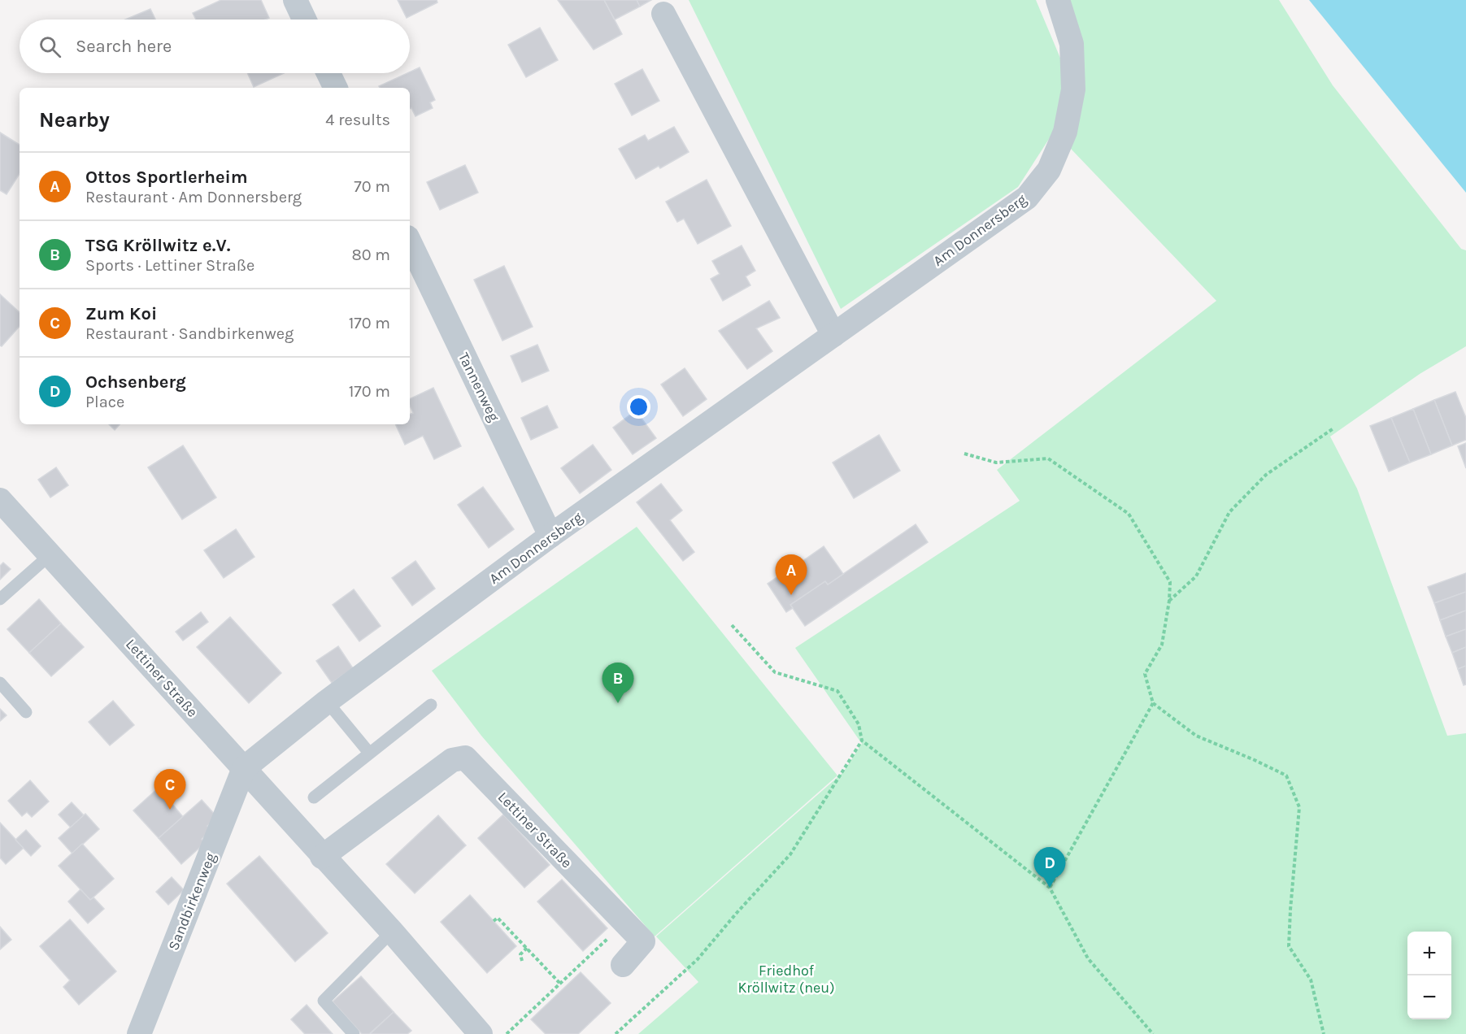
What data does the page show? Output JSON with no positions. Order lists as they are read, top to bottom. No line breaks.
{"streets":{"street":["Am Donnersberg","Tannenweg","Lettiner Straße","Sandbirkenweg"]},"crossings":[["Am Donnersberg","Tannenweg"],["Am Donnersberg","Lettiner Straße"],["Am Donnersberg","Sandbirkenweg"],["Lettiner Straße","Sandbirkenweg"]],"parks":["Friedhof Kröllwitz (neu)"],"page":{"search":"Search here","heading":["Nearby","4 results"],"list":[{"mark":"A","name":"Ottos Sportlerheim","note":"Restaurant · Am Donnersberg","value":"70 m"},{"mark":"B","name":"TSG Kröllwitz e.V.","note":"Sports · Lettiner Straße","value":"80 m"},{"mark":"C","name":"Zum Koi","note":"Restaurant · Sandbirkenweg","value":"170 m"},{"mark":"D","name":"Ochsenberg","note":"Place","value":"170 m"}],"pins":["A","B","C","D"],"map_buttons":["+","−"]}}
